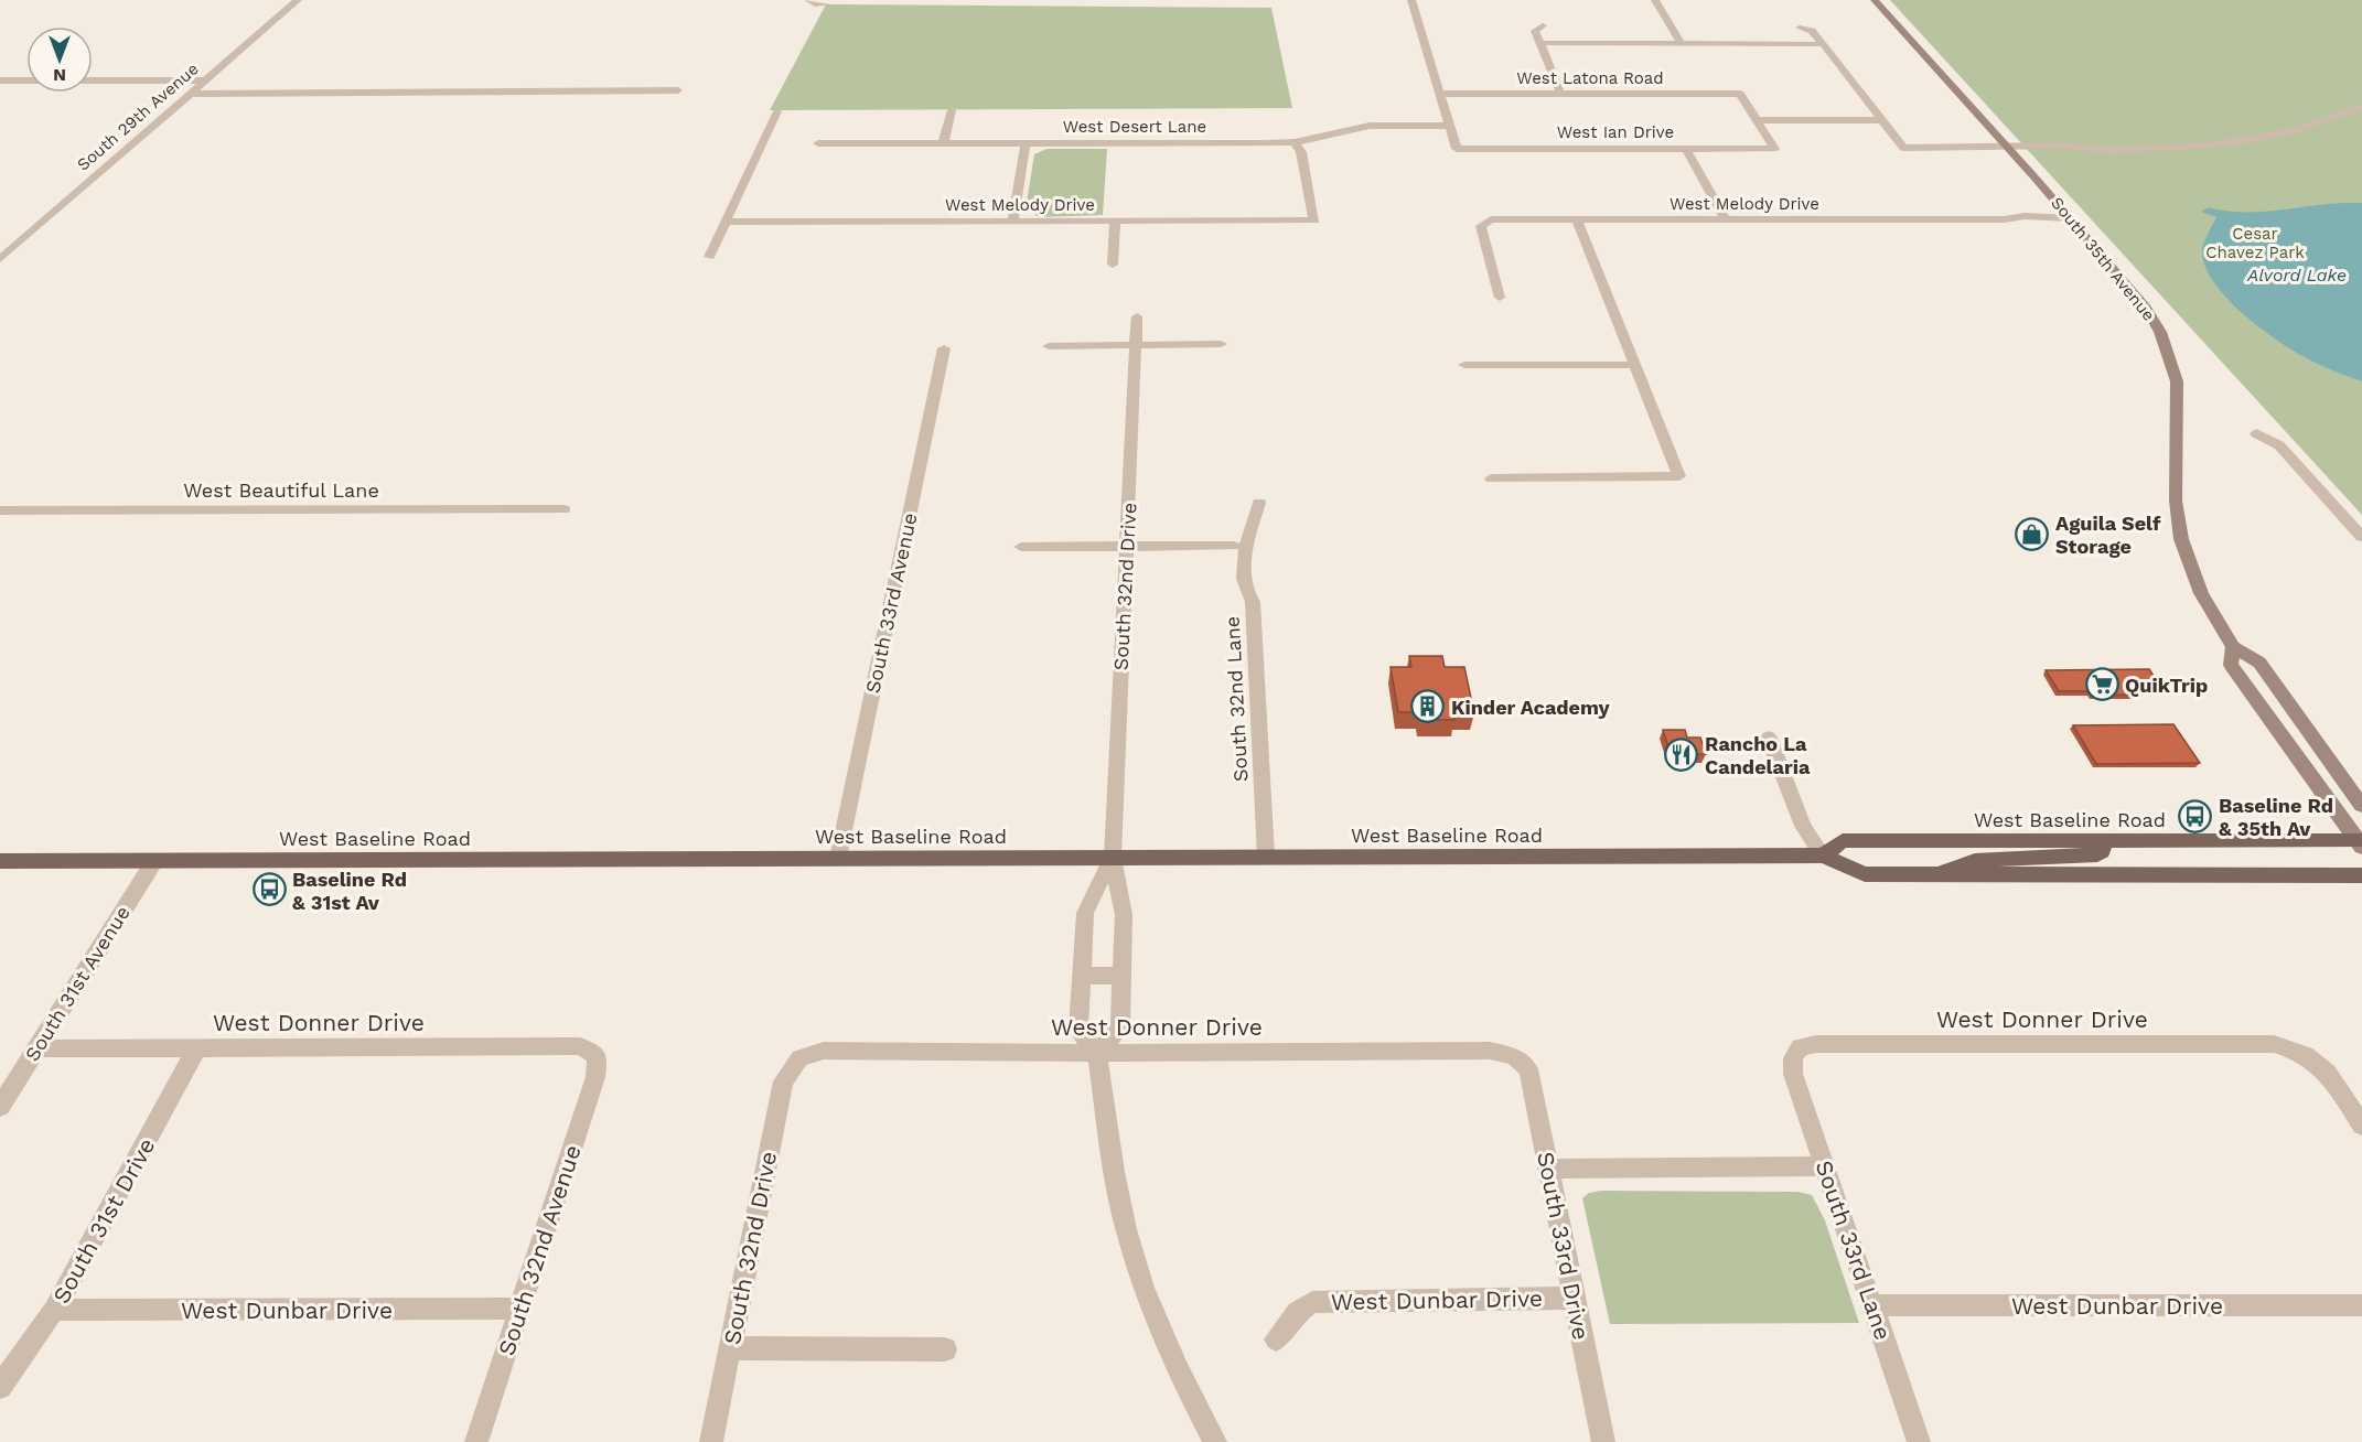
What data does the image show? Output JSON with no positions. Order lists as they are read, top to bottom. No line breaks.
{"streets":{"main road":["South 35th Avenue","West Baseline Road"],"street":["West Latona Road","South 29th Avenue","West Desert Lane","West Ian Drive","West Melody Drive","West Beautiful Lane","South 32nd Drive","South 33rd Avenue","South 32nd Lane","South 31st Avenue","West Donner Drive","South 31st Drive","South 33rd Drive","South 32nd Avenue","South 33rd Lane","West Dunbar Drive"]},"crossings":[["West Latona Road","West Ian Drive"],["West Desert Lane","West Ian Drive"],["West Desert Lane","West Melody Drive"],["West Melody Drive","South 35th Avenue"],["South 35th Avenue","West Baseline Road"],["South 32nd Drive","West Baseline Road"],["South 32nd Drive","West Donner Drive"],["South 33rd Avenue","West Baseline Road"],["South 32nd Lane","West Baseline Road"],["West Baseline Road","South 31st Avenue"],["South 31st Avenue","West Donner Drive"],["West Donner Drive","South 31st Drive"],["West Donner Drive","South 33rd Drive"],["West Donner Drive","South 32nd Avenue"],["West Donner Drive","South 33rd Lane"],["South 31st Drive","West Dunbar Drive"],["South 33rd Drive","West Dunbar Drive"],["South 32nd Avenue","West Dunbar Drive"],["South 33rd Lane","West Dunbar Drive"]],"water":["Alvord Lake"],"parks":["Cesar Chavez Park"],"places":{"shop":["Aguila Self Storage"],"supermarket":["QuikTrip"],"building":["Kinder Academy"],"restaurant":["Rancho La Candelaria"],"bus stop":["Baseline Rd & 35th Av","Baseline Rd & 31st Av"]},"north":"bottom"}
